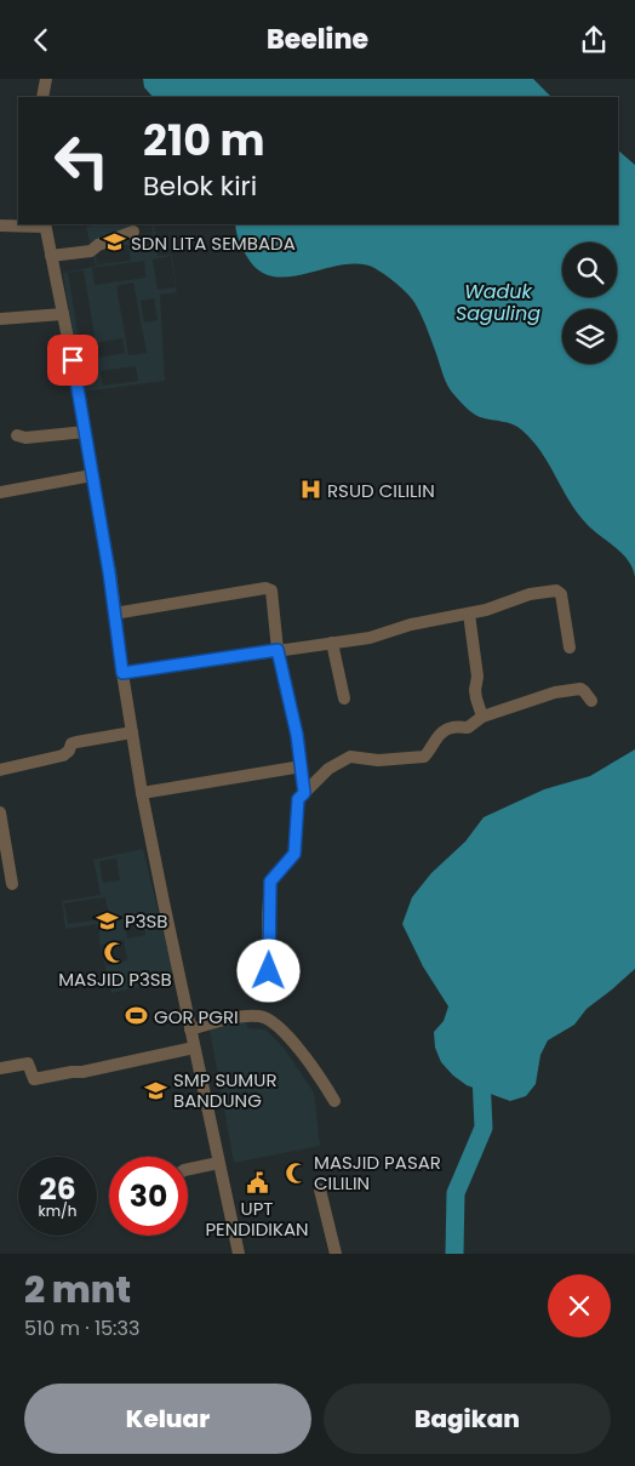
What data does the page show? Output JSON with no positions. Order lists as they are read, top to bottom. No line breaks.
{"water":["Waduk Saguling"],"places":{"school or university":["SDN LITA SEMBADA","P3SB","SMP SUMUR BANDUNG"],"hospital":["RSUD CILILIN"],"mosque":["MASJID P3SB","MASJID PASAR CILILIN"],"sports":["GOR PGRI"],"public building":["UPT PENDIDIKAN"]},"page":{"header":"Beeline","turn":["210 m","Belok kiri"],"speed":"26 km/h","limit":"30","heading":["2 mnt","510 m · 15:33"],"buttons":["Keluar","Bagikan"]}}
